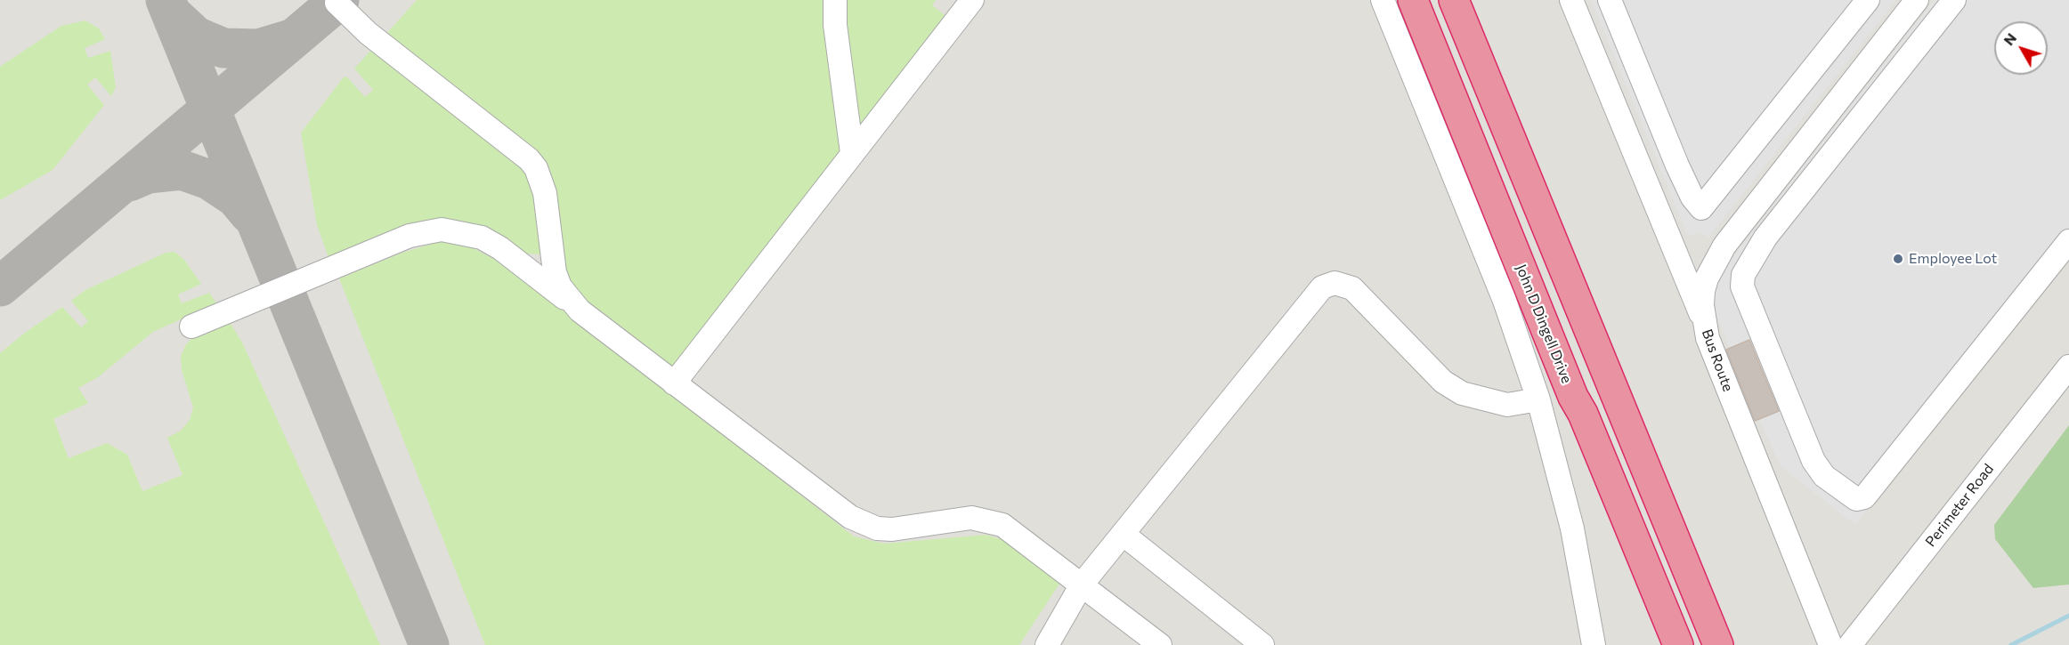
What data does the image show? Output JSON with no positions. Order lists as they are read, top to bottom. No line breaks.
{"streets":{"highway":["John D Dingell Drive"],"lane":["Bus Route","Perimeter Road"]},"places":["Employee Lot"],"north":"top left"}
